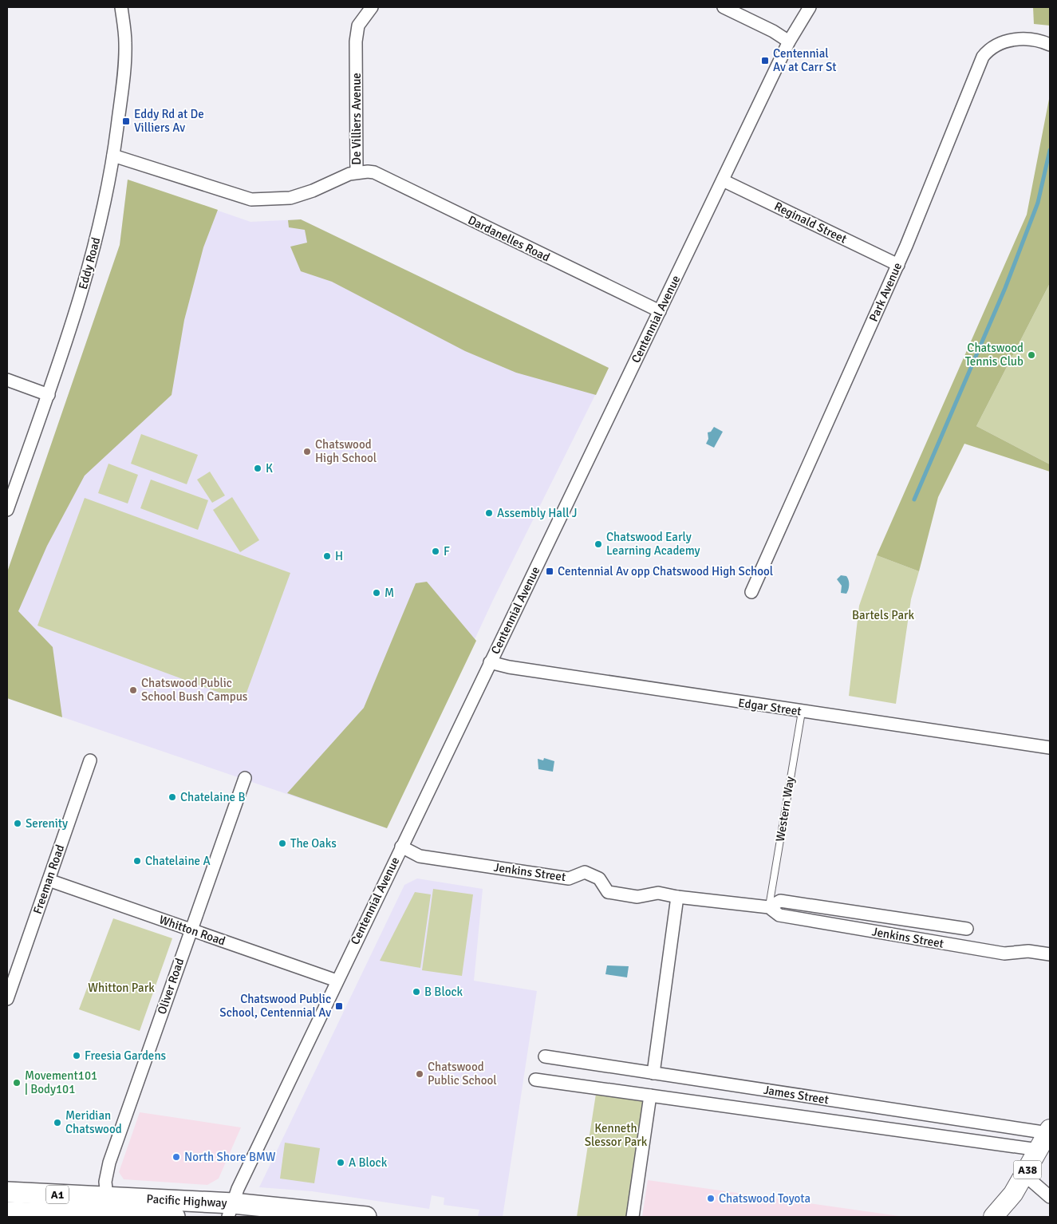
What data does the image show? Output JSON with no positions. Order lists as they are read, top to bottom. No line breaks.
{"streets":{"highway":["A1","Pacific Highway"],"main road":["A38"],"street":["De Villiers Avenue","Reginald Street","Dardanelles Road","Eddy Road","Park Avenue","Centennial Avenue","Edgar Street","Jenkins Street","Freeman Road","Whitton Road","Oliver Road","James Street"],"lane":["Western Way"]},"crossings":[["De Villiers Avenue","Dardanelles Road"],["De Villiers Avenue","Eddy Road"],["Reginald Street","Park Avenue"],["Reginald Street","Centennial Avenue"],["Dardanelles Road","Centennial Avenue"],["Centennial Avenue","Edgar Street"],["Centennial Avenue","Jenkins Street"],["Centennial Avenue","Whitton Road"],["Centennial Avenue","Pacific Highway"],["Edgar Street","Western Way"],["Western Way","Jenkins Street"],["Freeman Road","Whitton Road"],["Whitton Road","Oliver Road"],["Oliver Road","Pacific Highway"],["James Street","A38"]],"parks":["Bartels Park","Whitton Park","Kenneth Slessor Park"],"places":{"transit":["Centennial Av at Carr St","Eddy Rd at De Villiers Av","Centennial Av opp Chatswood High School","Chatswood Public School, Centennial Av"],"other":["Chatswood Tennis Club","Chatswood High School","K","Assembly Hall J","Chatswood Early Learning Academy","F","H","M","Chatswood Public School Bush Campus","Chatelaine B","Serenity","The Oaks","Chatelaine A","B Block","Freesia Gardens","Chatswood Public School","Movement101 | Body101","Meridian Chatswood","North Shore BMW","A Block","Chatswood Toyota"]}}
